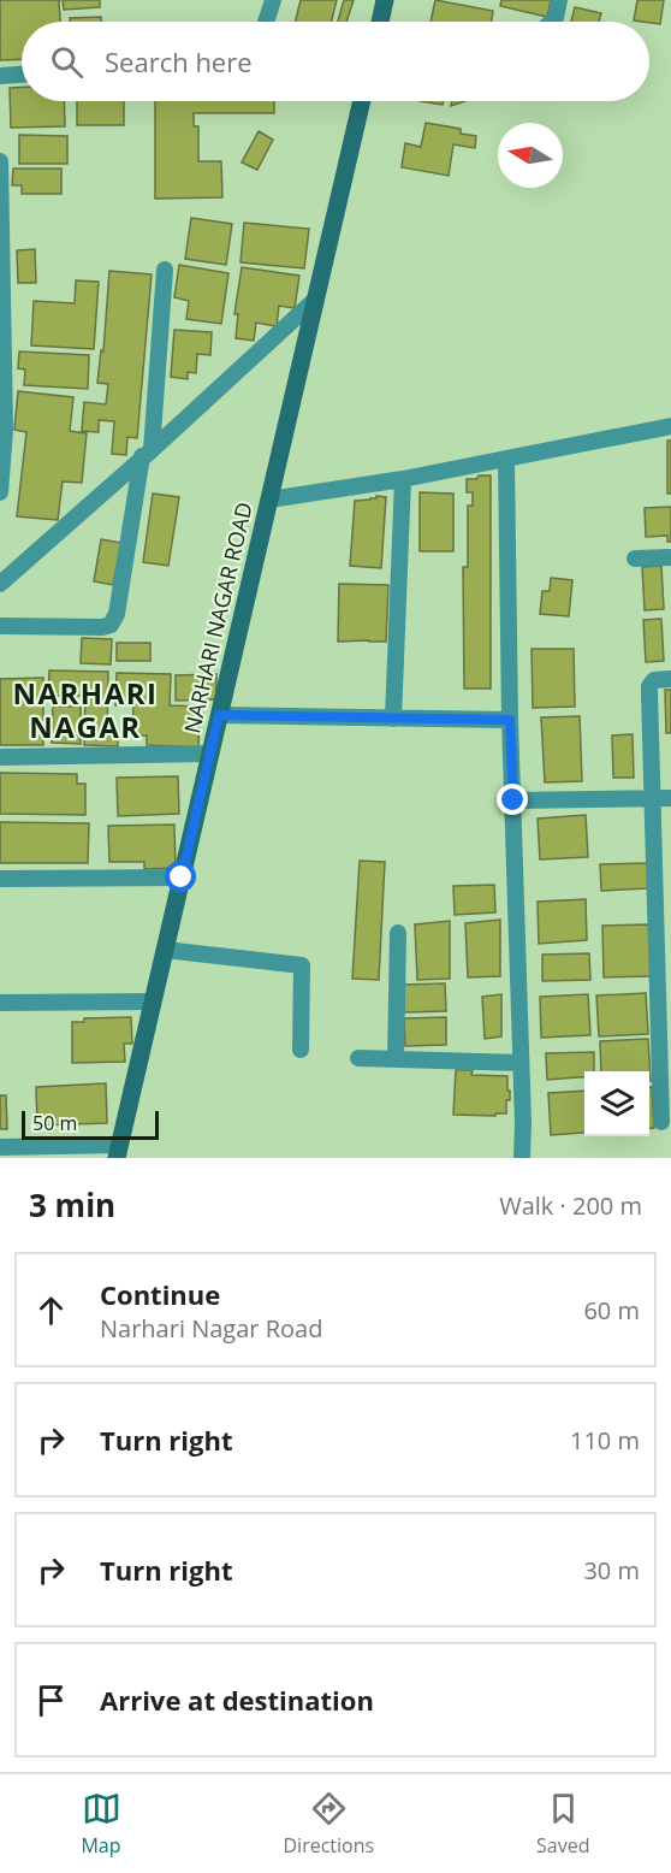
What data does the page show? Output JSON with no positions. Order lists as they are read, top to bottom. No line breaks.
{"streets":{"street":["NARHARI NAGAR ROAD"]},"districts":["NARHARI NAGAR"],"scale_bar":"50 m","north":"left","page":{"search":"Search here","scale":"50 m","heading":["3 min","Walk · 200 m"],"list":[["Continue","Narhari Nagar Road","60 m"],["Turn right","110 m"],["Turn right","30 m"],"Arrive at destination"],"nav":["Map","Directions","Saved"]}}
